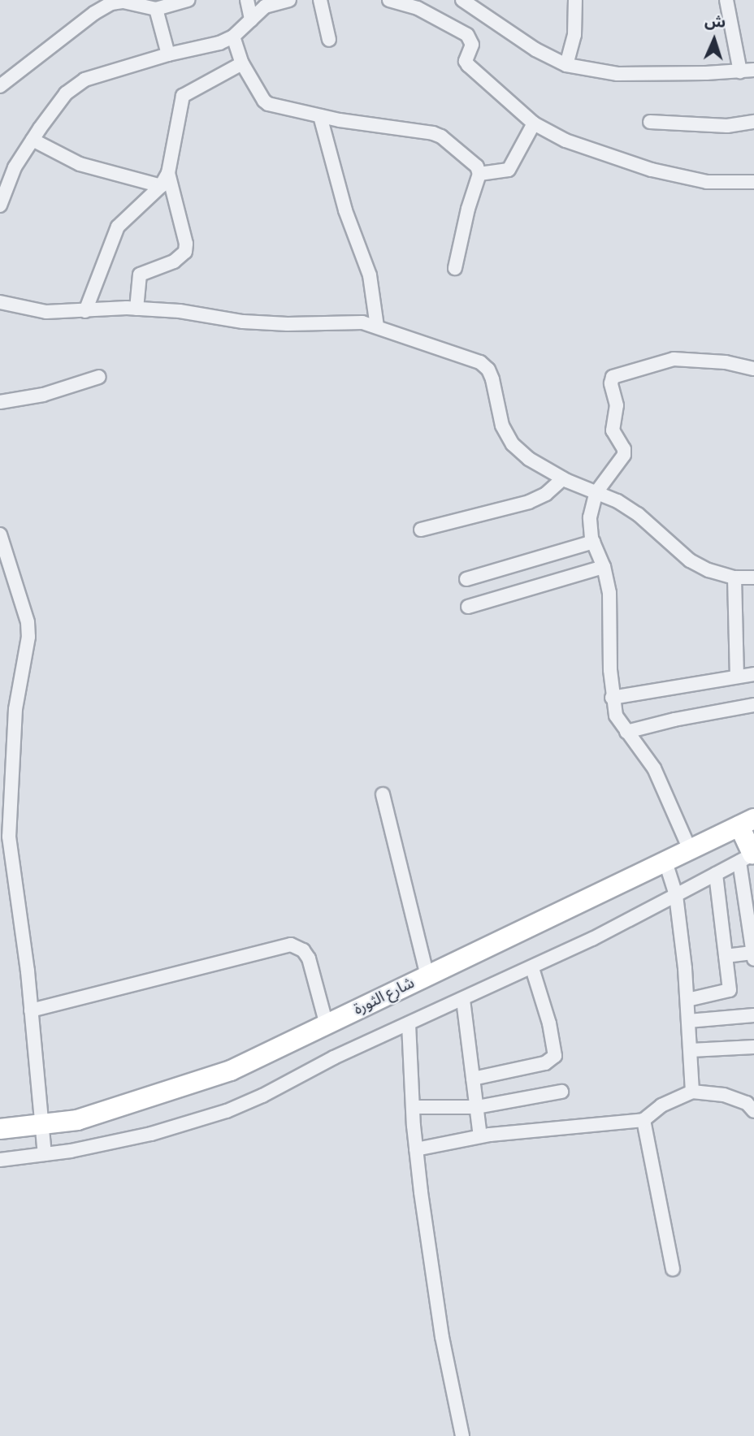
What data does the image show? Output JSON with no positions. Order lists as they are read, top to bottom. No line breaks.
{"streets":{"main road":["شارع الثورة"]},"north":"top"}
